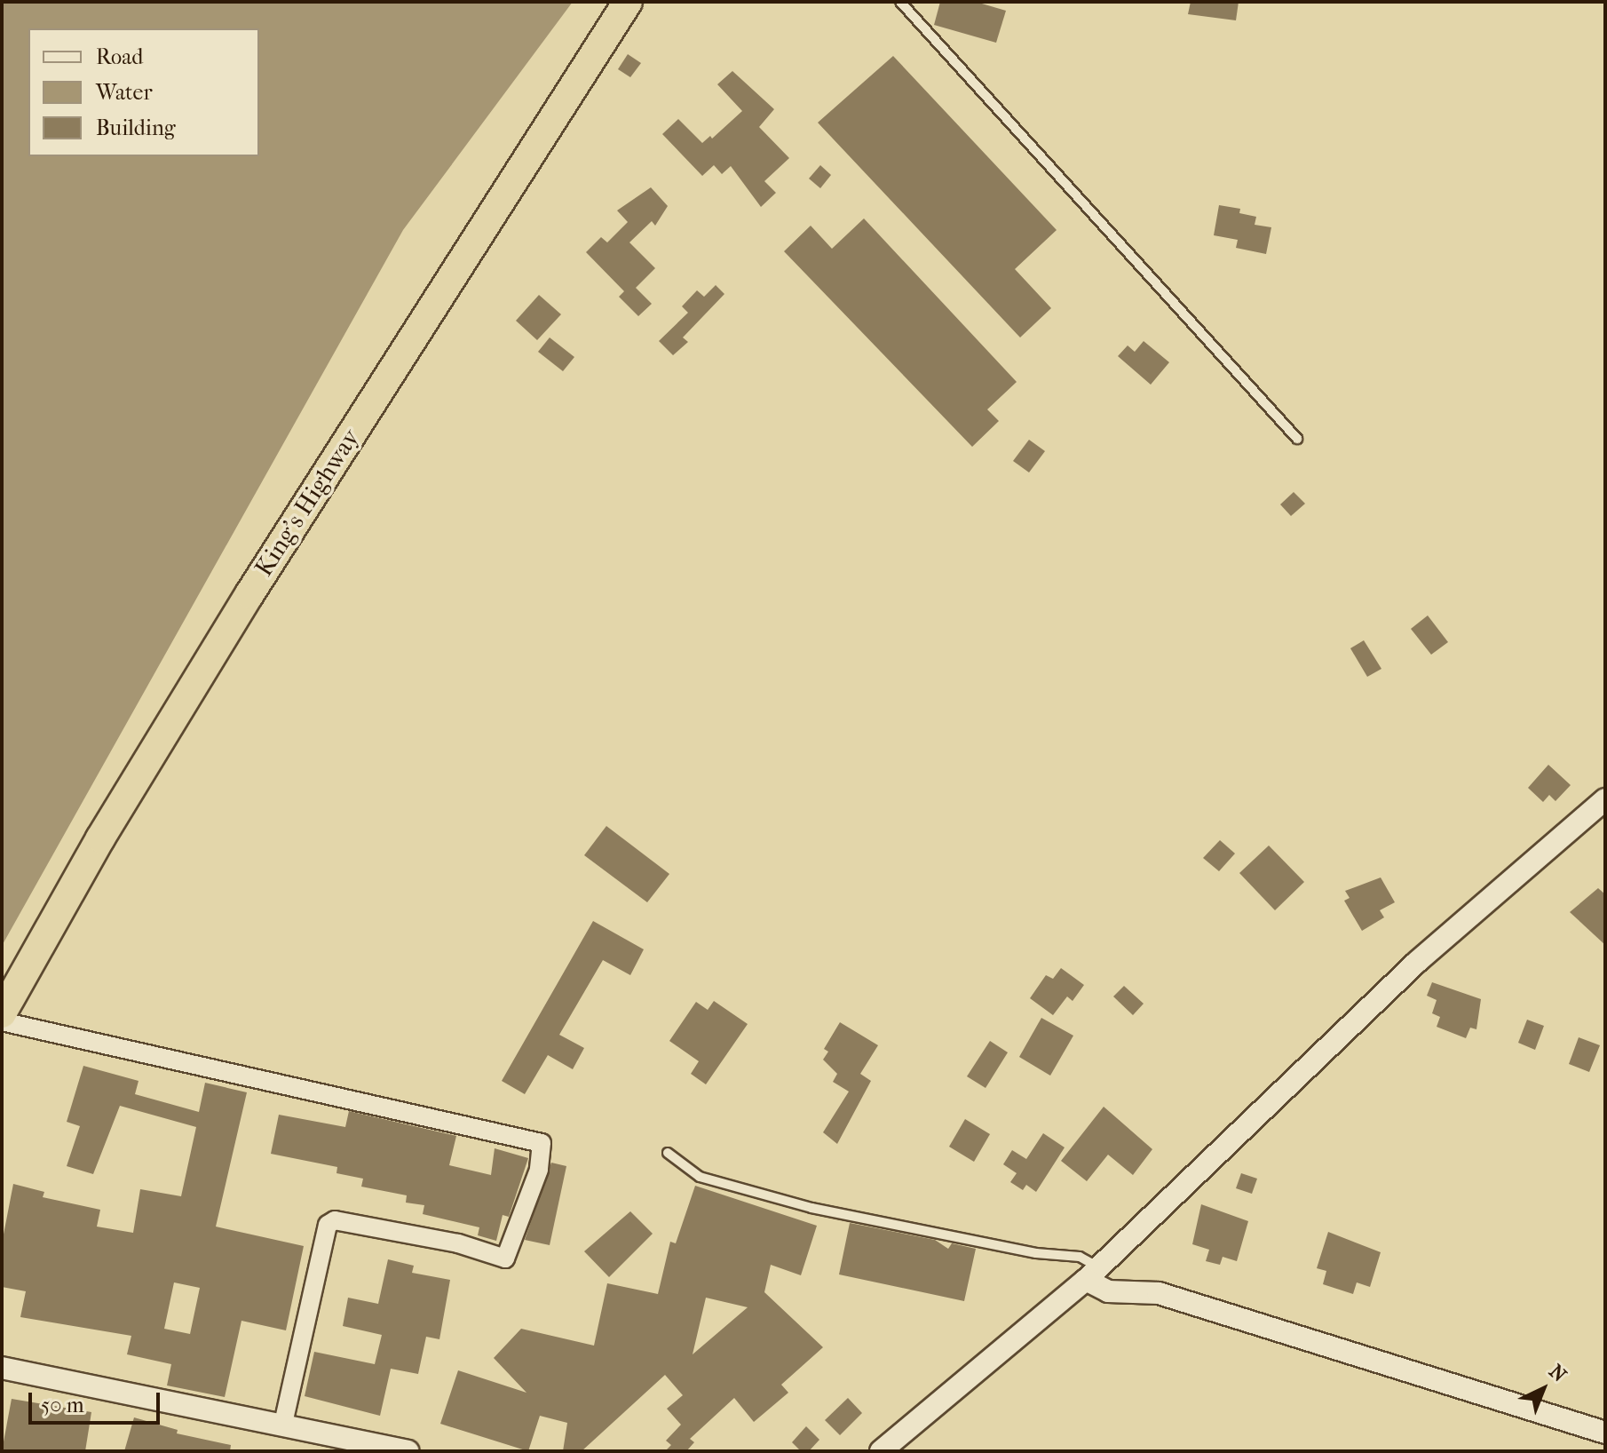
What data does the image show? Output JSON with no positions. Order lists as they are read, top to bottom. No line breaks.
{"streets":{"highway":["King's Highway"]},"legend":["Road","Water","Building"],"scale_bar":"50 m","north":"top right"}
